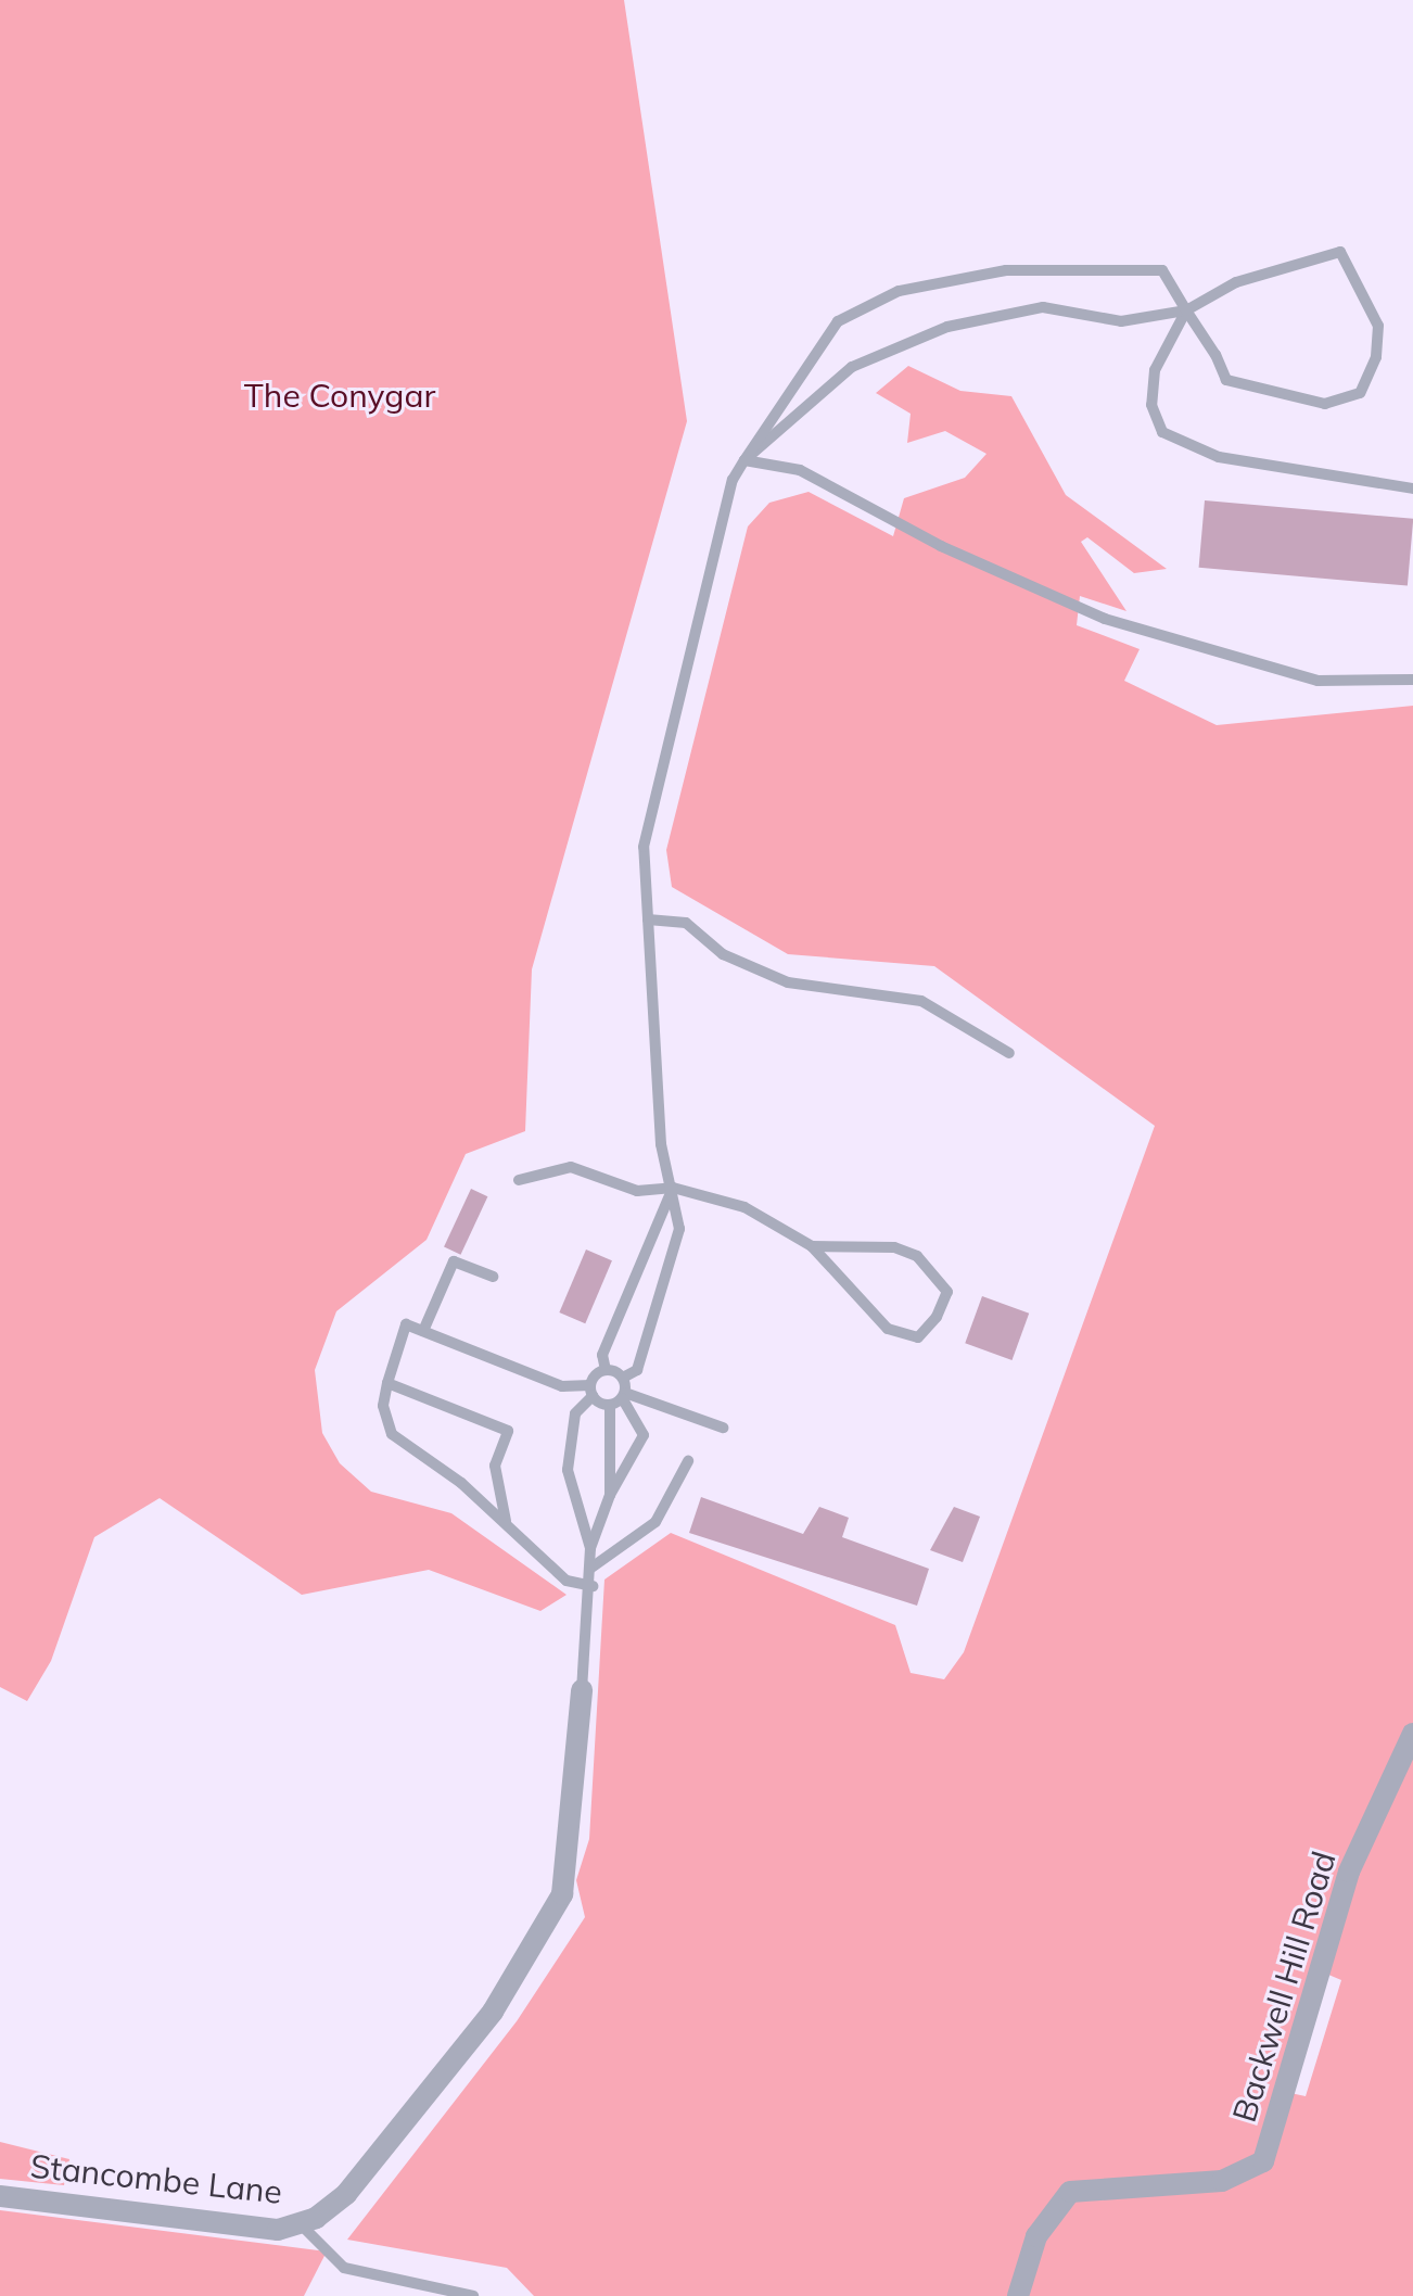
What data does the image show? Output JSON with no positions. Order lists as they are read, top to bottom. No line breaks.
{"streets":{"street":["Backwell Hill Road","Stancombe Lane"]},"parks":["The Conygar"]}
